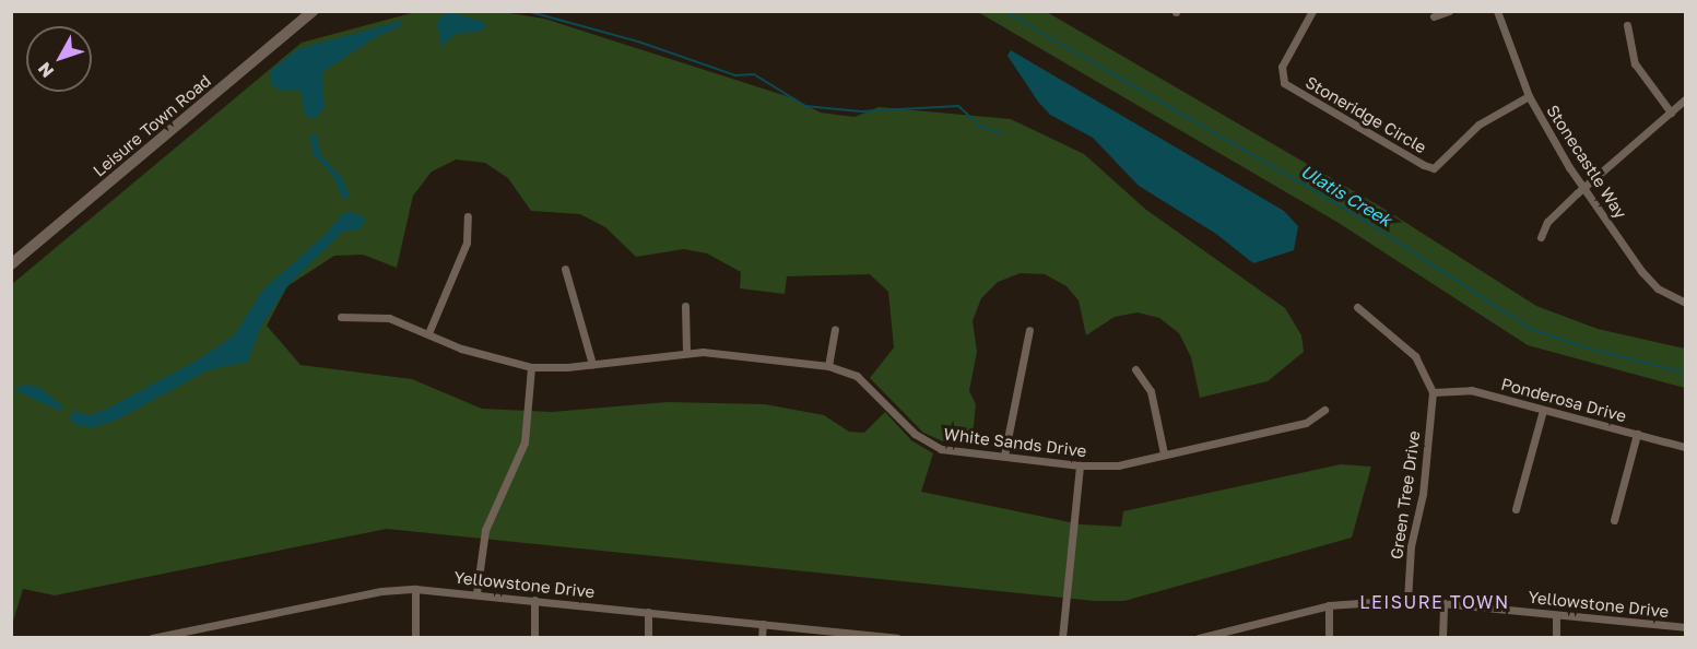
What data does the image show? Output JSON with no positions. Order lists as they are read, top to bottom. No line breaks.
{"streets":{"main road":["Leisure Town Road"],"street":["Stoneridge Circle","Stonecastle Way","Ponderosa Drive","White Sands Drive","Green Tree Drive","Yellowstone Drive"]},"crossings":[["Stoneridge Circle","Stonecastle Way"],["Ponderosa Drive","Green Tree Drive"],["Green Tree Drive","Yellowstone Drive"]],"districts":["LEISURE TOWN"],"water":["Ulatis Creek"],"north":"bottom left"}
